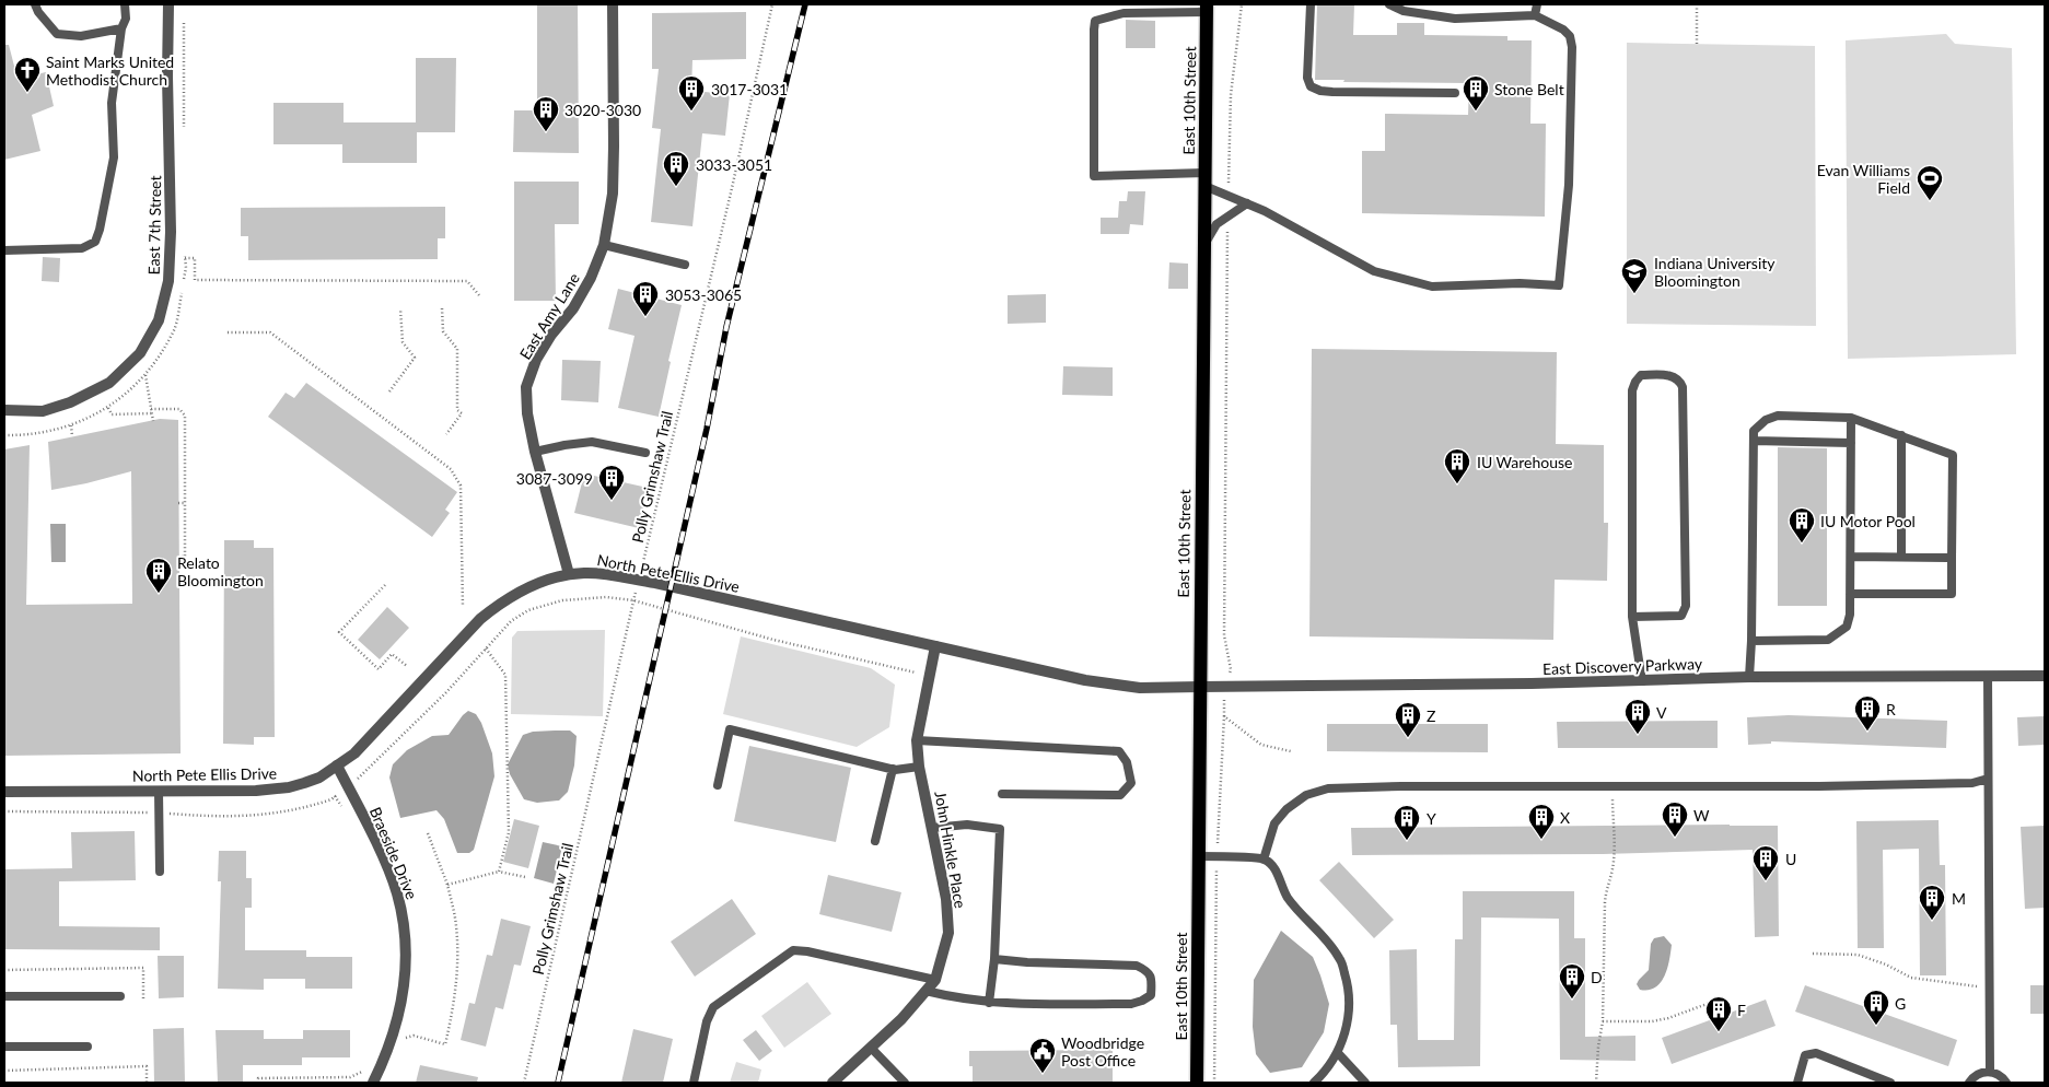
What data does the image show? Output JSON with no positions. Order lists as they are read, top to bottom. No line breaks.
{"streets":{"main road":["East 10th Street"],"street":["East 7th Street","East Amy Lane","North Pete Ellis Drive","East Discovery Parkway","John Hinkle Place","Braeside Drive"],"path":["Polly Grimshaw Trail"]},"crossings":[["East 10th Street","North Pete Ellis Drive"],["East 10th Street","East Discovery Parkway"],["East Amy Lane","North Pete Ellis Drive"],["Polly Grimshaw Trail","North Pete Ellis Drive"],["North Pete Ellis Drive","East Discovery Parkway"],["North Pete Ellis Drive","John Hinkle Place"],["North Pete Ellis Drive","Braeside Drive"]],"places":{"church":["Saint Marks United Methodist Church"],"building":["3017-3031","Stone Belt","3020-3030","3033-3051","3053-3065","IU Warehouse","3087-3099","IU Motor Pool","Relato Bloomington","R","V","Z","W","X","Y","U","M","D","G","F"],"sports":["Evan Williams Field"],"school or university":["Indiana University Bloomington"],"public building":["Woodbridge Post Office"]}}
